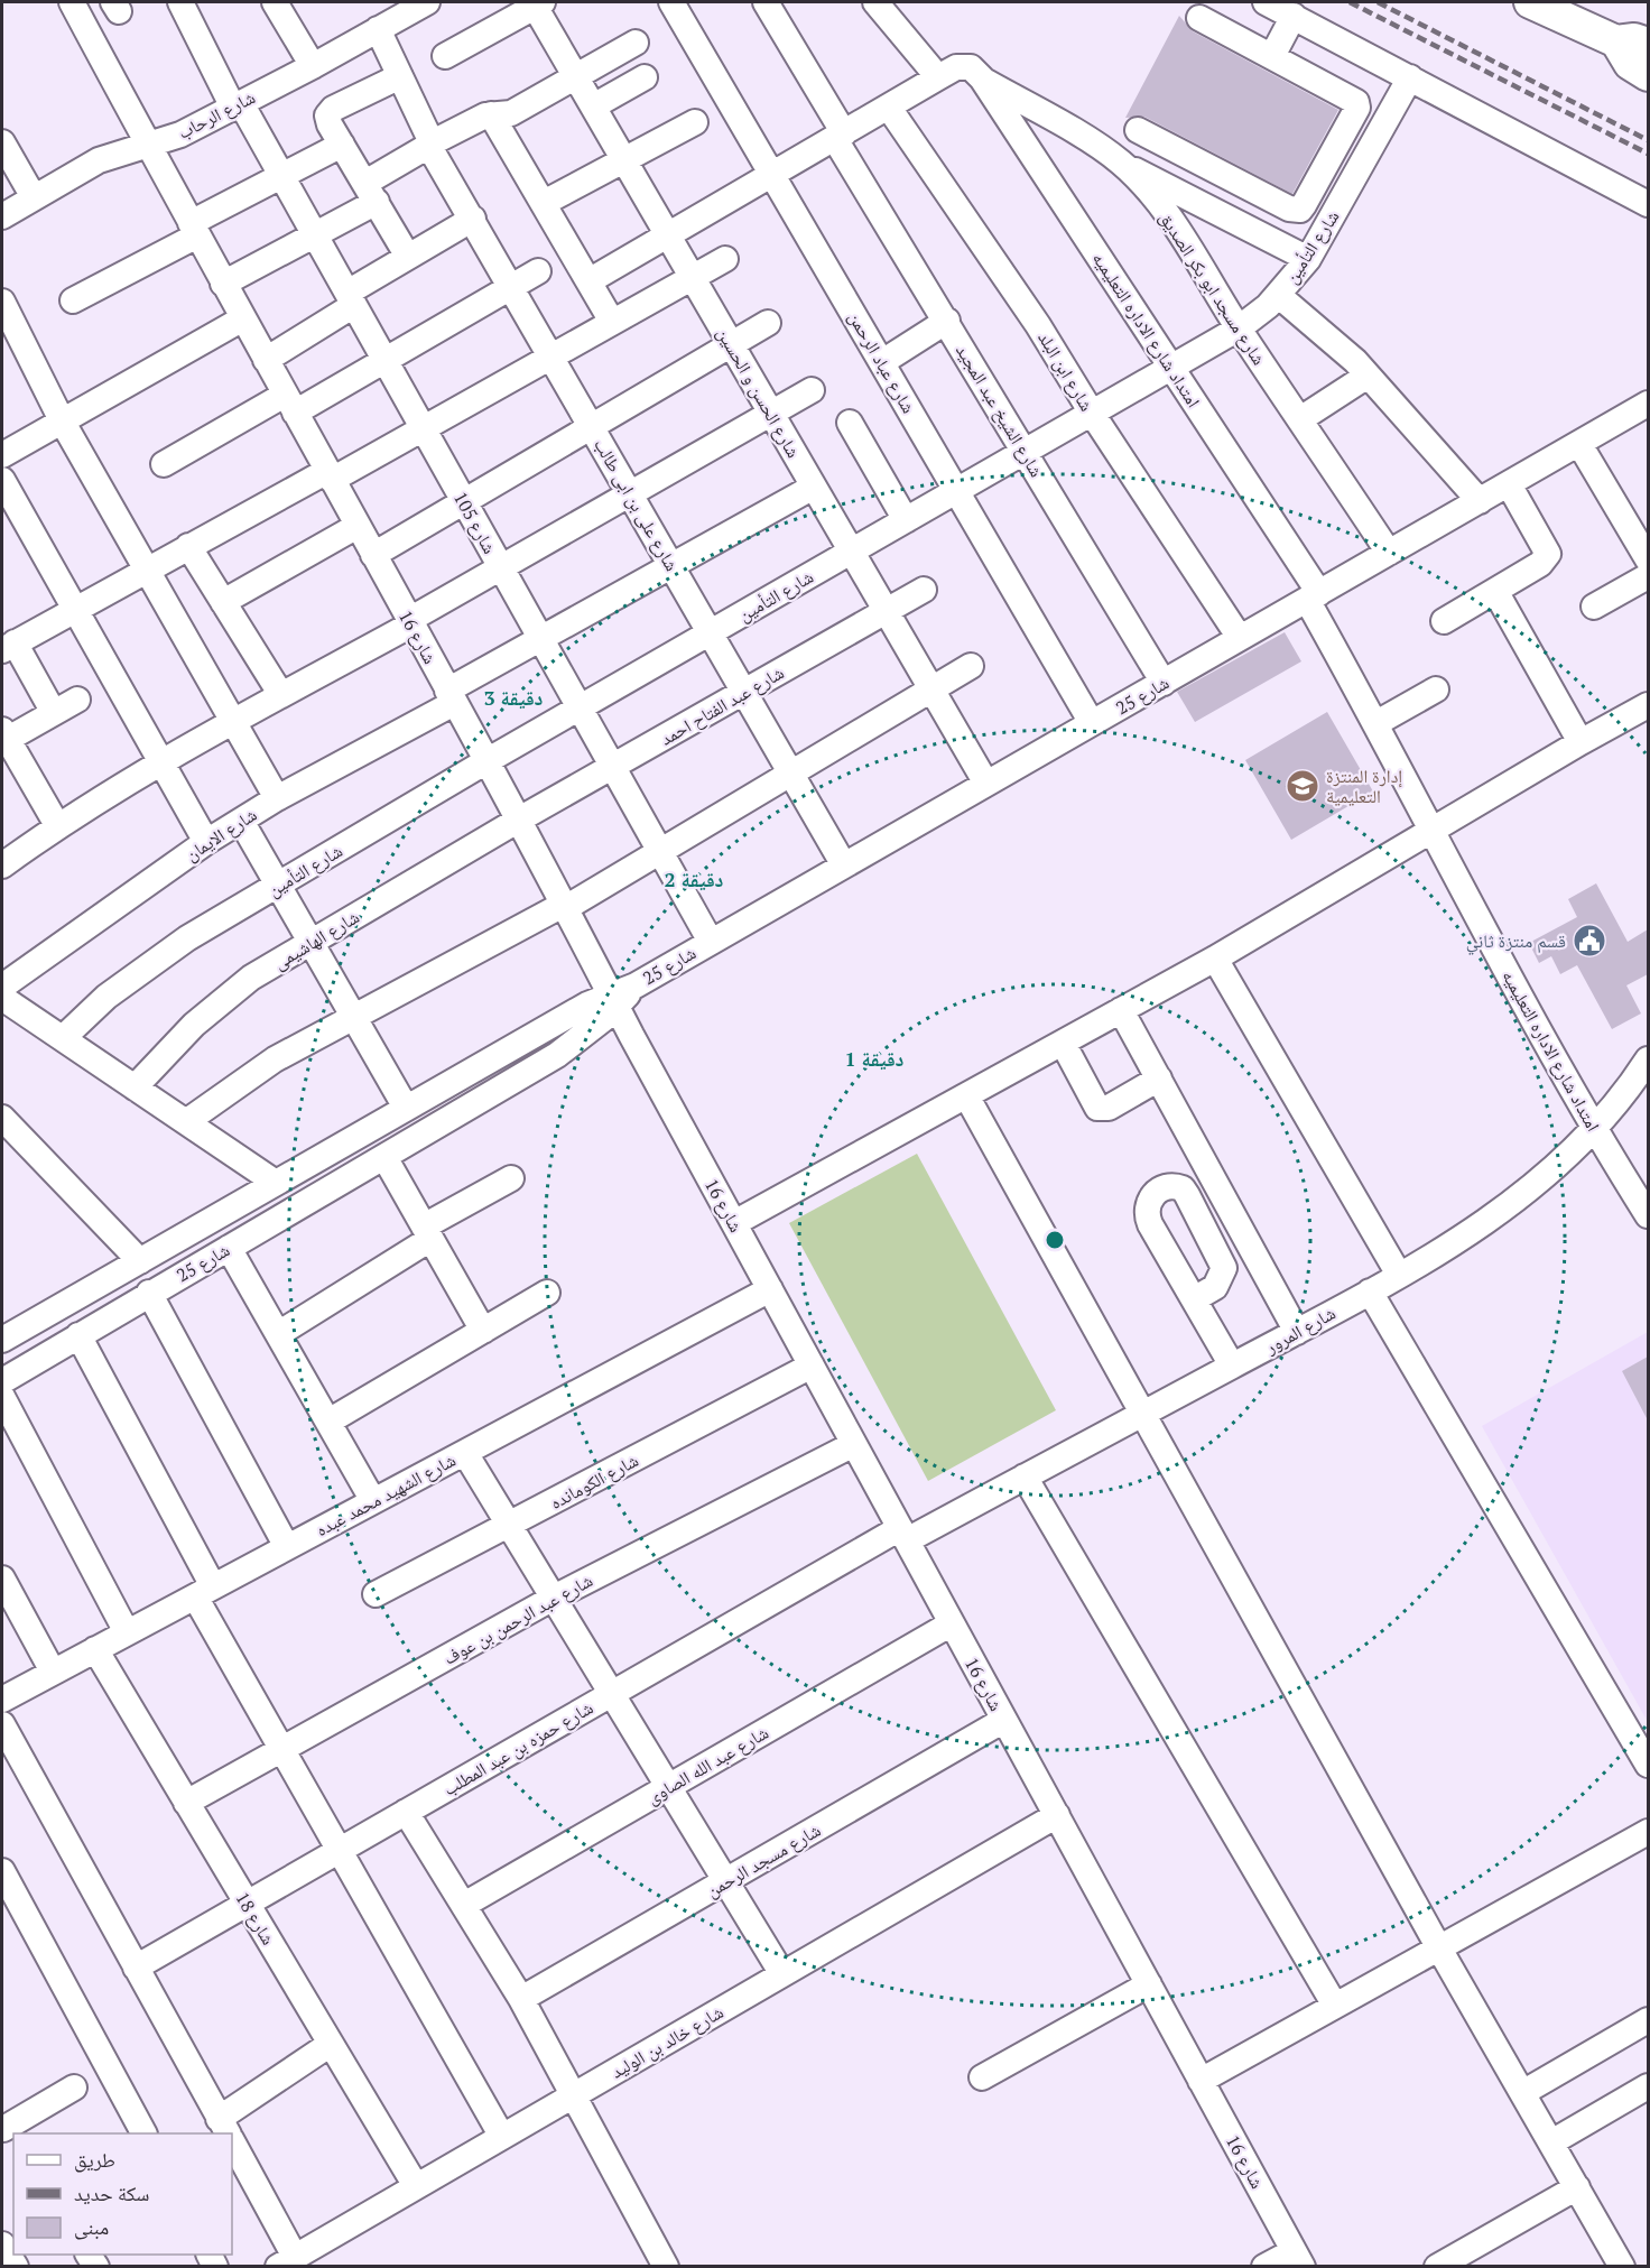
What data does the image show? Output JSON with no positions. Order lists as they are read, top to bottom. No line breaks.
{"streets":{"street":["شارع الرحاب","شارع التأمين","شارع مسجد ابو بكر الصديق","امتداد شارع الاداره التعليميه","شارع عباد الرحمن","شارع ابن البلد","شارع الحسن و الحسين","شارع الشيخ عبد المجيد","شارع على بن ابى طالب","شارع 105","شارع 16","شارع 25","شارع عبد الفتاح احمد","شارع الايمان","شارع الهاشيمى","شارع المرور","شارع الكومانده","شارع الشهيد محمد عبده","شارع عبد الرحمن بن عوف","شارع حمزه بن عبد المطلب","شارع عبد الله الصاوى","شارع مسجد الرحمن","شارع 18","شارع خالد بن الوليد"]},"crossings":[["شارع الرحاب","شارع على بن ابى طالب"],["شارع الرحاب","شارع 105"],["شارع الرحاب","شارع 16"],["شارع التأمين","شارع مسجد ابو بكر الصديق"],["شارع التأمين","امتداد شارع الاداره التعليميه"],["شارع التأمين","شارع عباد الرحمن"],["شارع التأمين","شارع ابن البلد"],["شارع التأمين","شارع الحسن و الحسين"],["شارع التأمين","شارع الشيخ عبد المجيد"],["شارع التأمين","شارع على بن ابى طالب"],["شارع التأمين","شارع 105"],["شارع التأمين","شارع 16"],["شارع مسجد ابو بكر الصديق","امتداد شارع الاداره التعليميه"],["شارع مسجد ابو بكر الصديق","شارع 25"],["امتداد شارع الاداره التعليميه","شارع 25"],["امتداد شارع الاداره التعليميه","شارع المرور"],["شارع عباد الرحمن","شارع 25"],["شارع ابن البلد","شارع 25"],["شارع الحسن و الحسين","شارع 25"],["شارع الحسن و الحسين","شارع عبد الفتاح احمد"],["شارع الحسن و الحسين","شارع الايمان"],["شارع الشيخ عبد المجيد","شارع 25"],["شارع على بن ابى طالب","شارع 25"],["شارع على بن ابى طالب","شارع عبد الفتاح احمد"],["شارع على بن ابى طالب","شارع الايمان"],["شارع 105","شارع 25"],["شارع 105","شارع عبد الفتاح احمد"],["شارع 105","شارع الايمان"],["شارع 16","شارع 25"],["شارع 16","شارع عبد الفتاح احمد"],["شارع 16","شارع الايمان"],["شارع 16","شارع الهاشيمى"],["شارع 16","شارع المرور"],["شارع 16","شارع الكومانده"],["شارع 16","شارع الشهيد محمد عبده"],["شارع 16","شارع عبد الرحمن بن عوف"],["شارع 16","شارع حمزه بن عبد المطلب"],["شارع 16","شارع عبد الله الصاوى"],["شارع 16","شارع مسجد الرحمن"],["شارع 16","شارع خالد بن الوليد"],["شارع عبد الفتاح احمد","شارع الهاشيمى"],["شارع المرور","شارع حمزه بن عبد المطلب"],["شارع الشهيد محمد عبده","شارع 18"],["شارع عبد الرحمن بن عوف","شارع 18"],["شارع حمزه بن عبد المطلب","شارع 18"],["شارع 18","شارع خالد بن الوليد"]],"places":{"school or university":["إدارة المنتزة التعليمية"],"public building":["قسم منتزة ثاني"]},"legend":["طريق","سكة حديد","مبنى"],"rings":["3 دقيقة","2 دقيقة","1 دقيقة"]}
